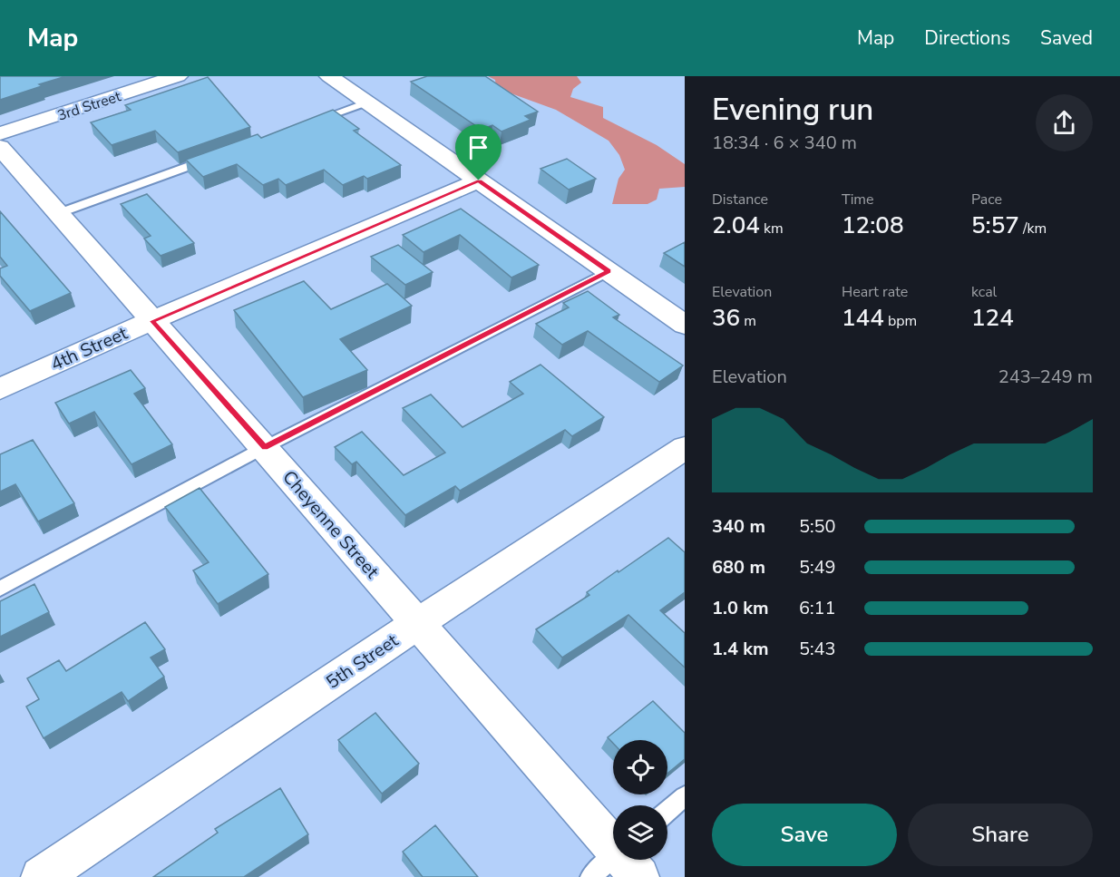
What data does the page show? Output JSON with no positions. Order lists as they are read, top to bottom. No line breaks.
{"streets":{"street":["3rd Street","4th Street","Cheyenne Street","5th Street"]},"crossings":[["4th Street","Cheyenne Street"],["Cheyenne Street","5th Street"]],"page":{"header":"Map","nav":["Map","Directions","Saved"],"heading":["Evening run","18:34 · 6 × 340 m"],"stats":[["Distance","2.04 km"],["Time","12:08"],["Pace","5:57 /km"],["Elevation","36 m"],["Heart rate","144 bpm"],["kcal","124"]],"chart":["Elevation","243–249 m"],"list":[{"name":"340 m","note":"5:50"},{"name":"680 m","note":"5:49"},{"name":"1.0 km","note":"6:11"},{"name":"1.4 km","note":"5:43"}],"buttons":["Save","Share"]}}
